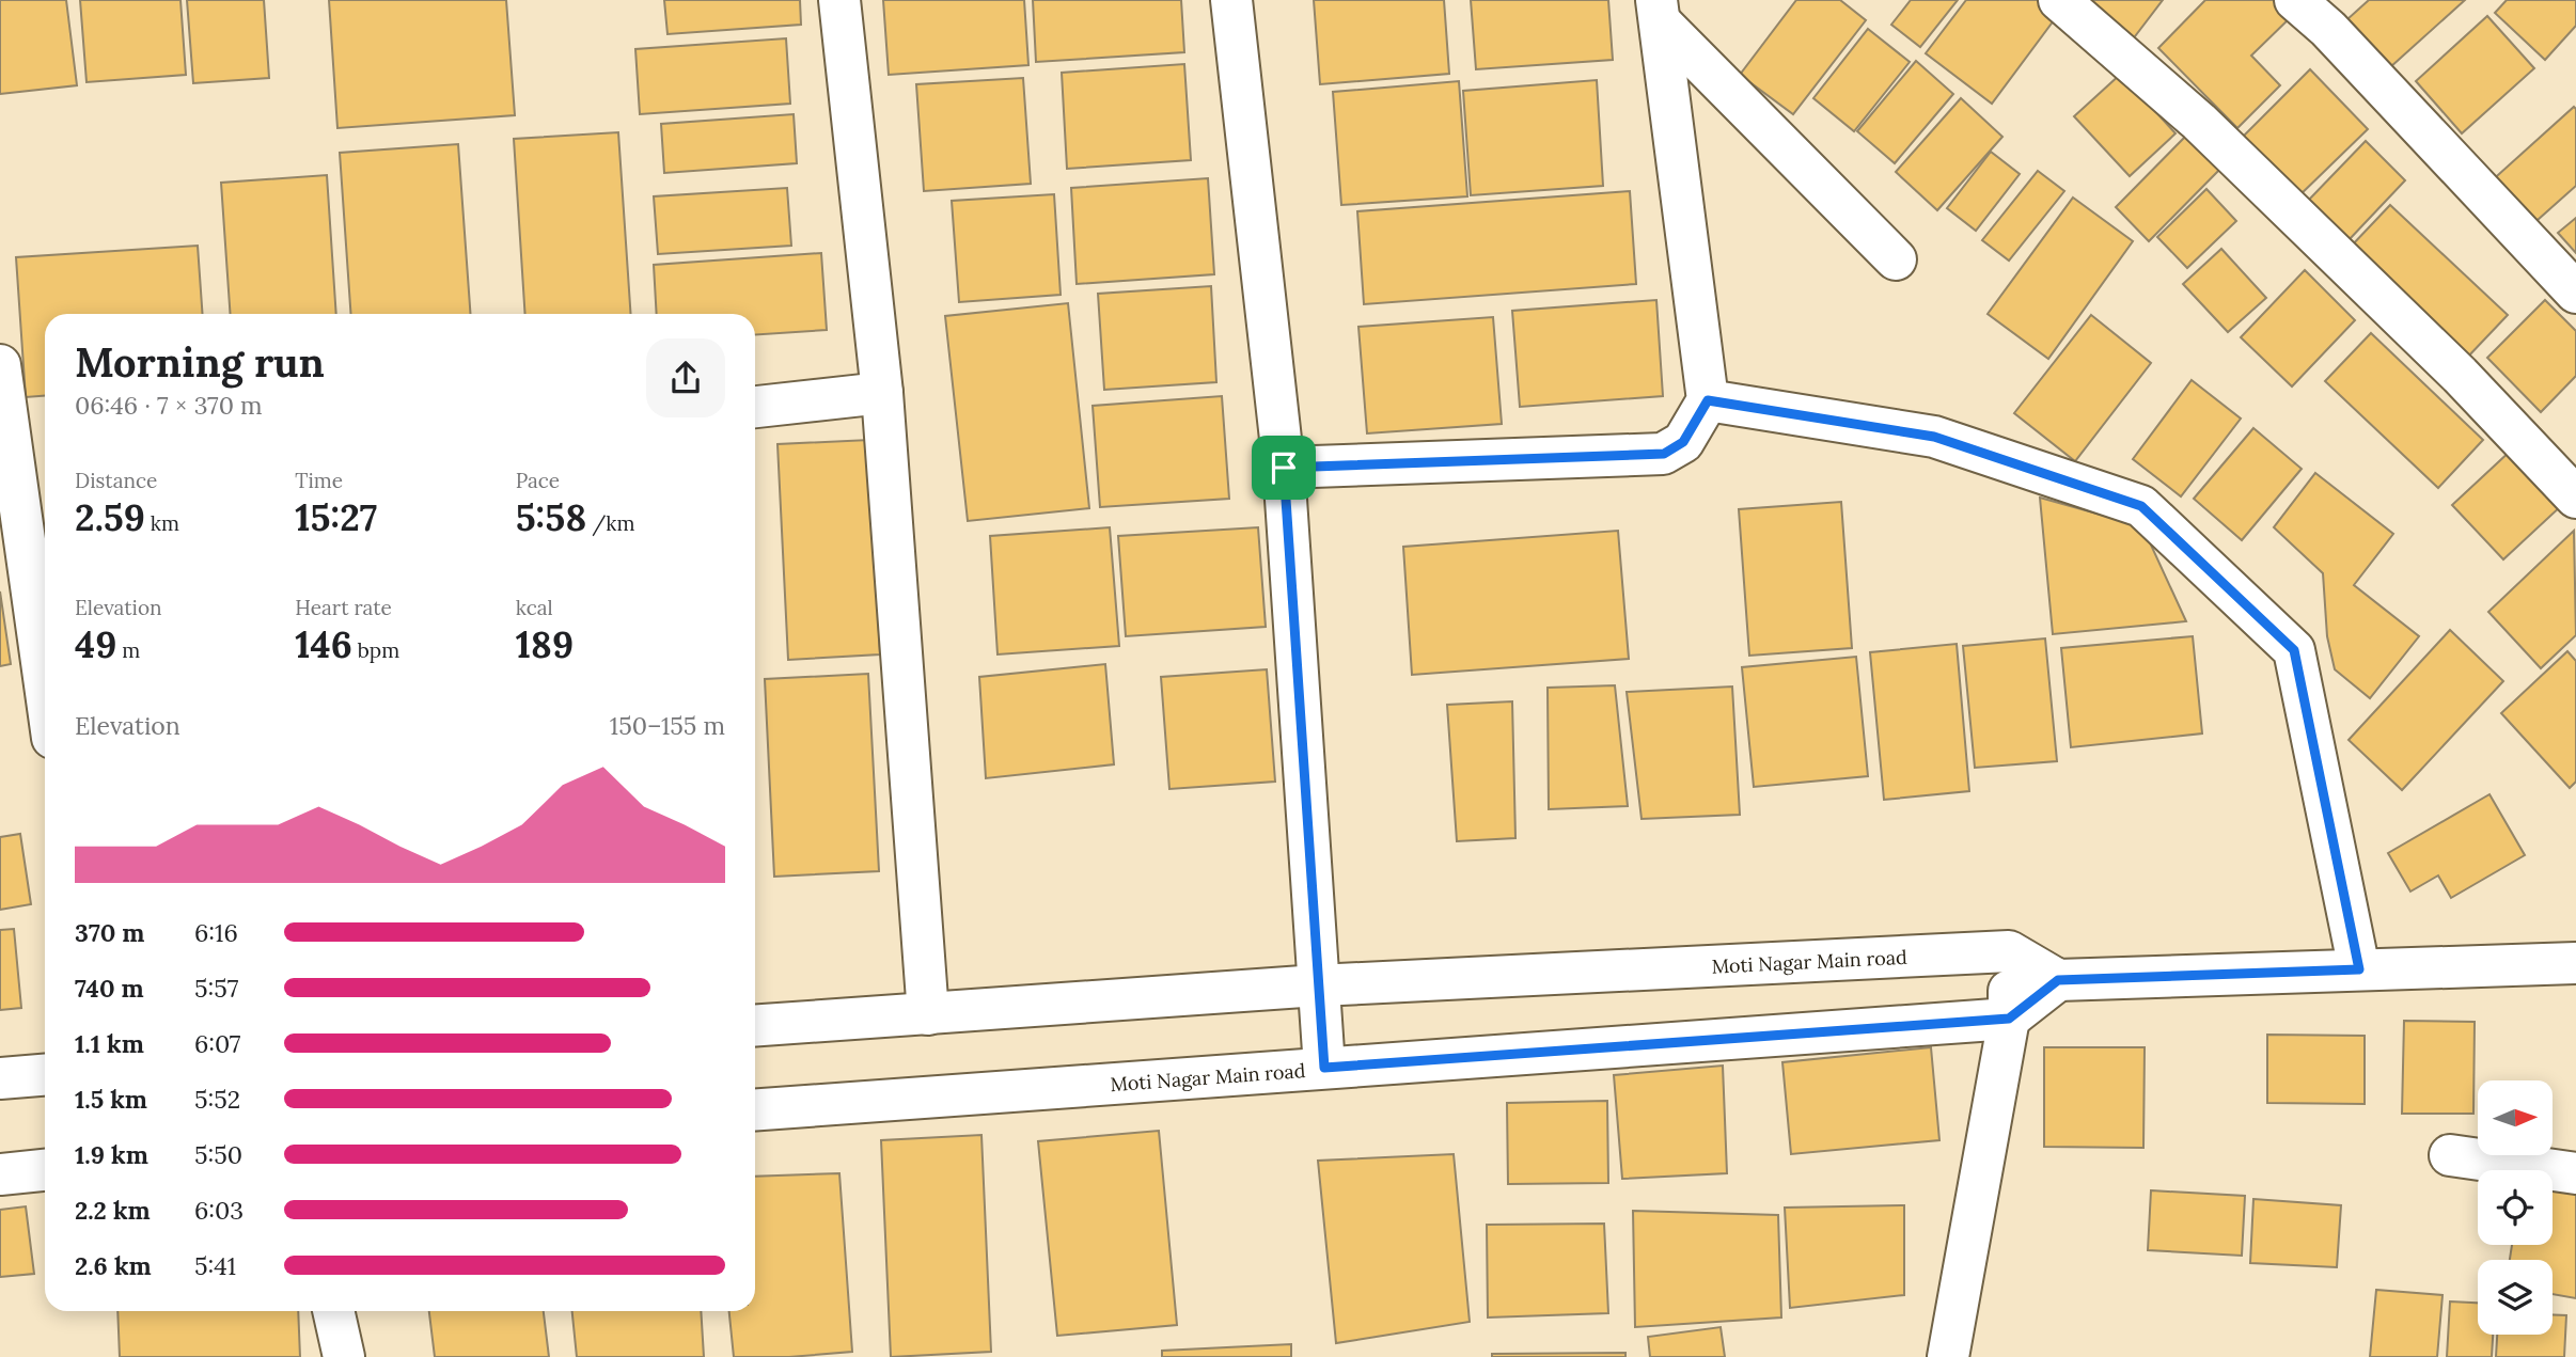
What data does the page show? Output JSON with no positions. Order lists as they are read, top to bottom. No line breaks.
{"streets":{"street":["Moti Nagar Main road"]},"north":"right","page":{"heading":["Morning run","06:46 · 7 × 370 m"],"stats":[["Distance","2.59 km"],["Time","15:27"],["Pace","5:58 /km"],["Elevation","49 m"],["Heart rate","146 bpm"],["kcal","189"]],"chart":["Elevation","150–155 m"],"list":[{"name":"370 m","note":"6:16"},{"name":"740 m","note":"5:57"},{"name":"1.1 km","note":"6:07"},{"name":"1.5 km","note":"5:52"},{"name":"1.9 km","note":"5:50"},{"name":"2.2 km","note":"6:03"},{"name":"2.6 km","note":"5:41"}]}}
